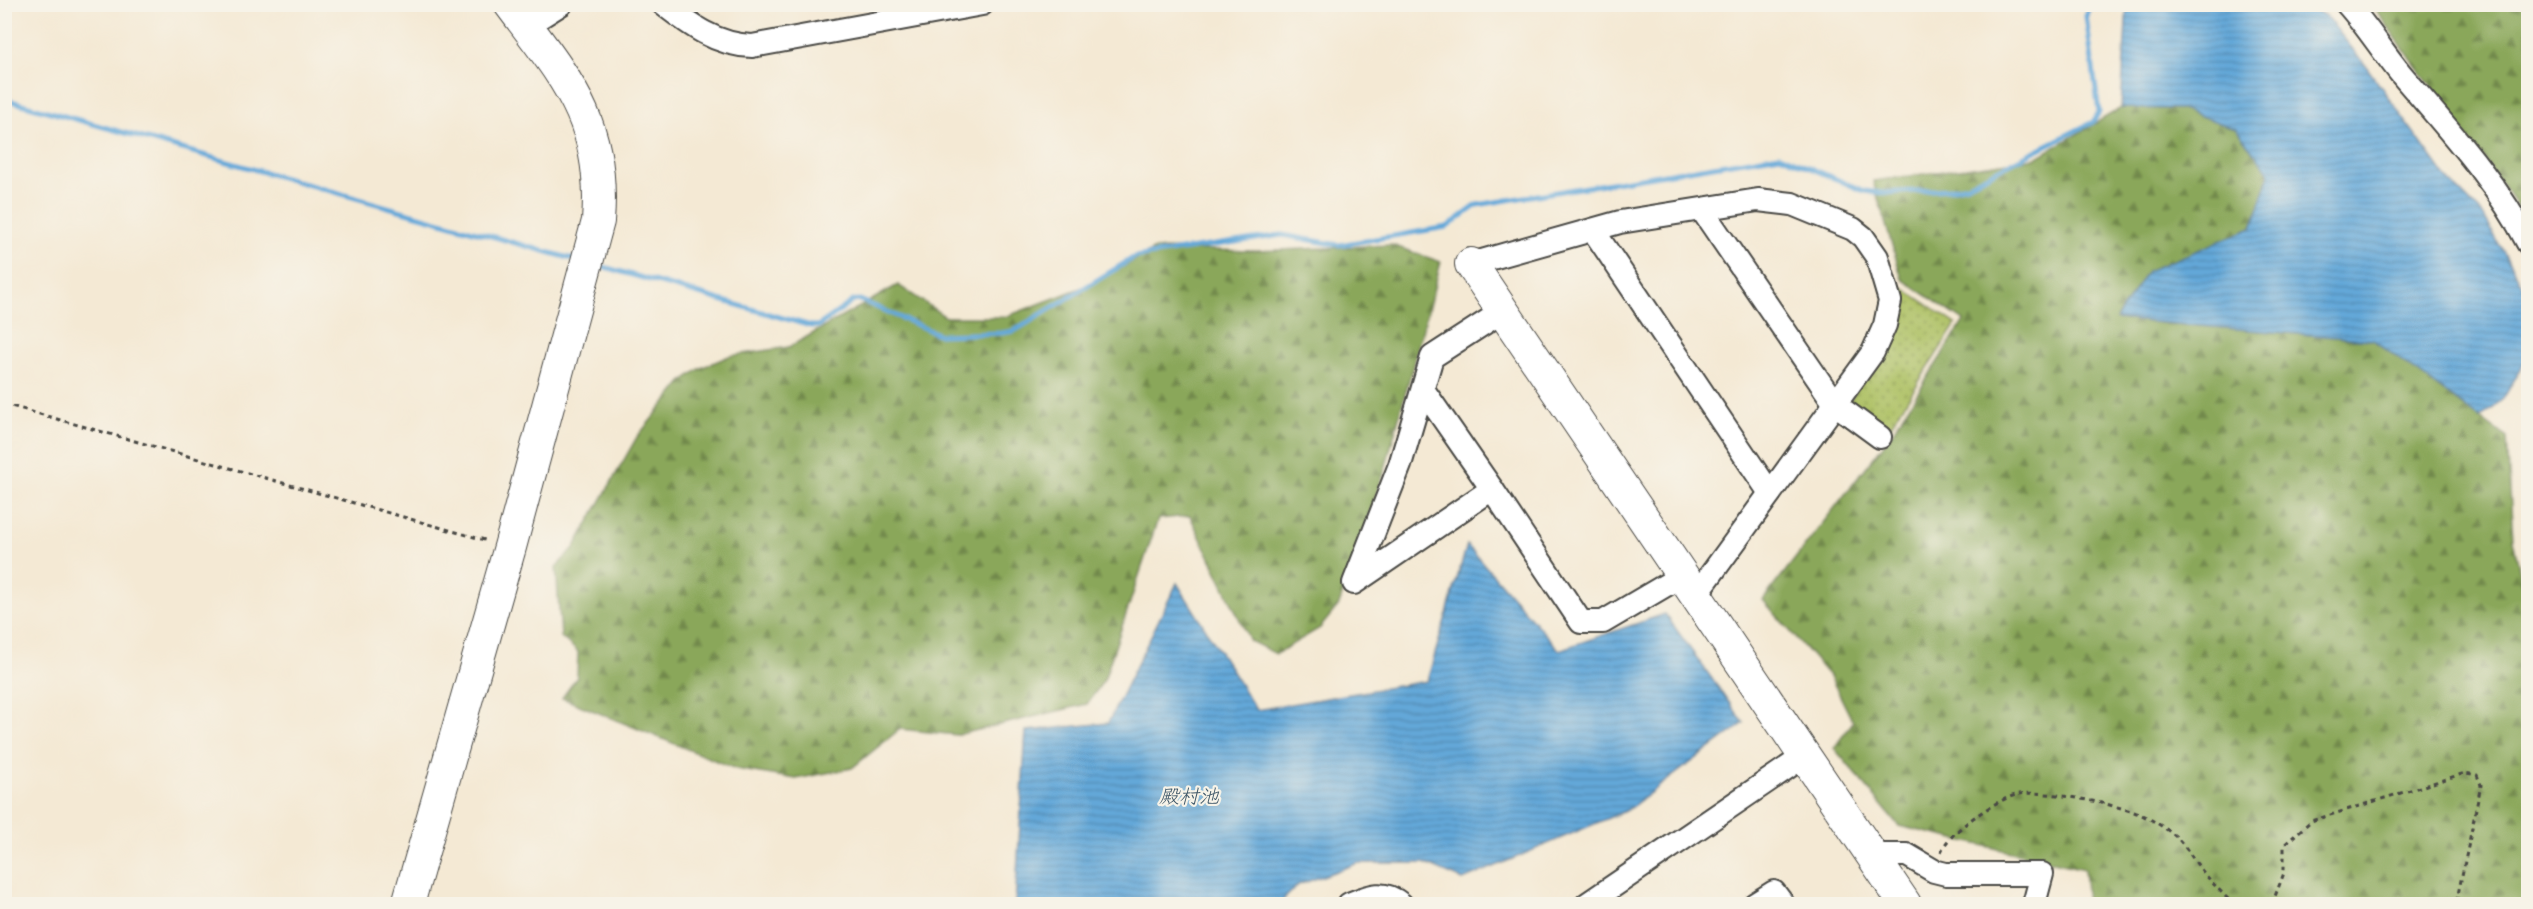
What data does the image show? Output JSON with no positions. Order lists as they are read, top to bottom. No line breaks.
{"water":["殿村池"]}
